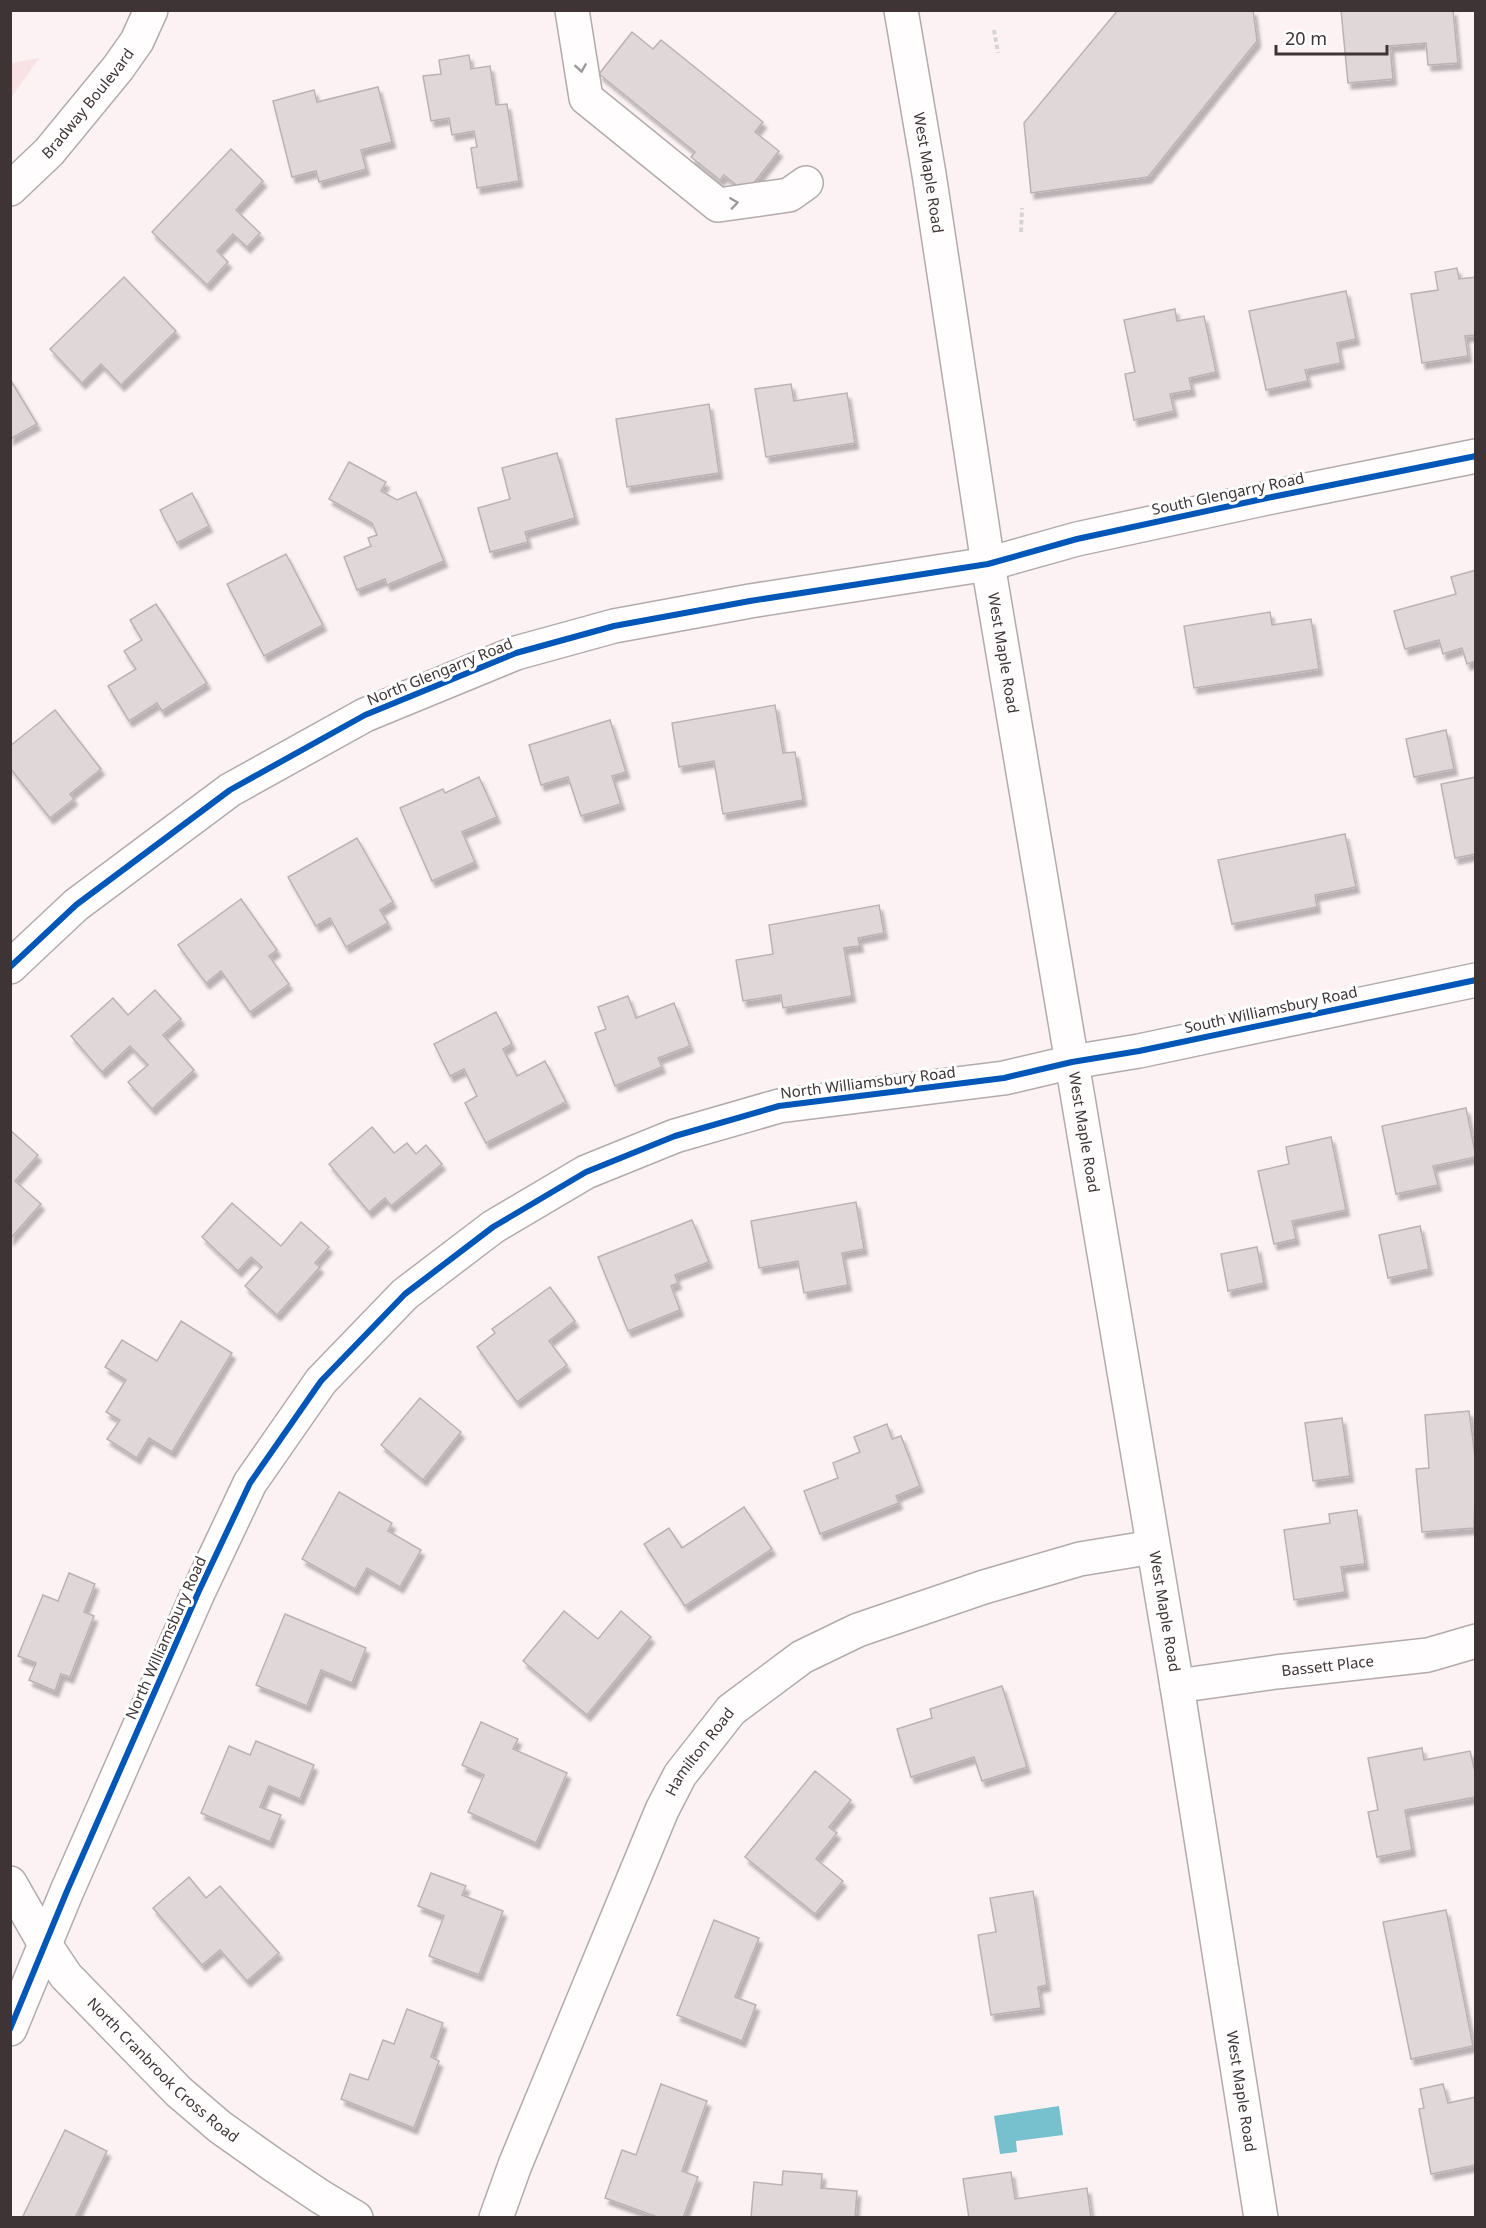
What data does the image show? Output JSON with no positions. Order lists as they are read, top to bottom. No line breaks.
{"streets":{"street":["Bradway Boulevard","West Maple Road","South Glengarry Road","North Glengarry Road","South Williamsbury Road","North Williamsbury Road","Bassett Place","Hamilton Road","North Cranbrook Cross Road"]},"crossings":[["West Maple Road","South Glengarry Road"],["West Maple Road","North Glengarry Road"],["West Maple Road","South Williamsbury Road"],["West Maple Road","North Williamsbury Road"],["West Maple Road","Bassett Place"],["West Maple Road","Hamilton Road"],["South Glengarry Road","North Glengarry Road"],["South Williamsbury Road","North Williamsbury Road"],["North Williamsbury Road","North Cranbrook Cross Road"]],"scale_bar":"20 m"}
